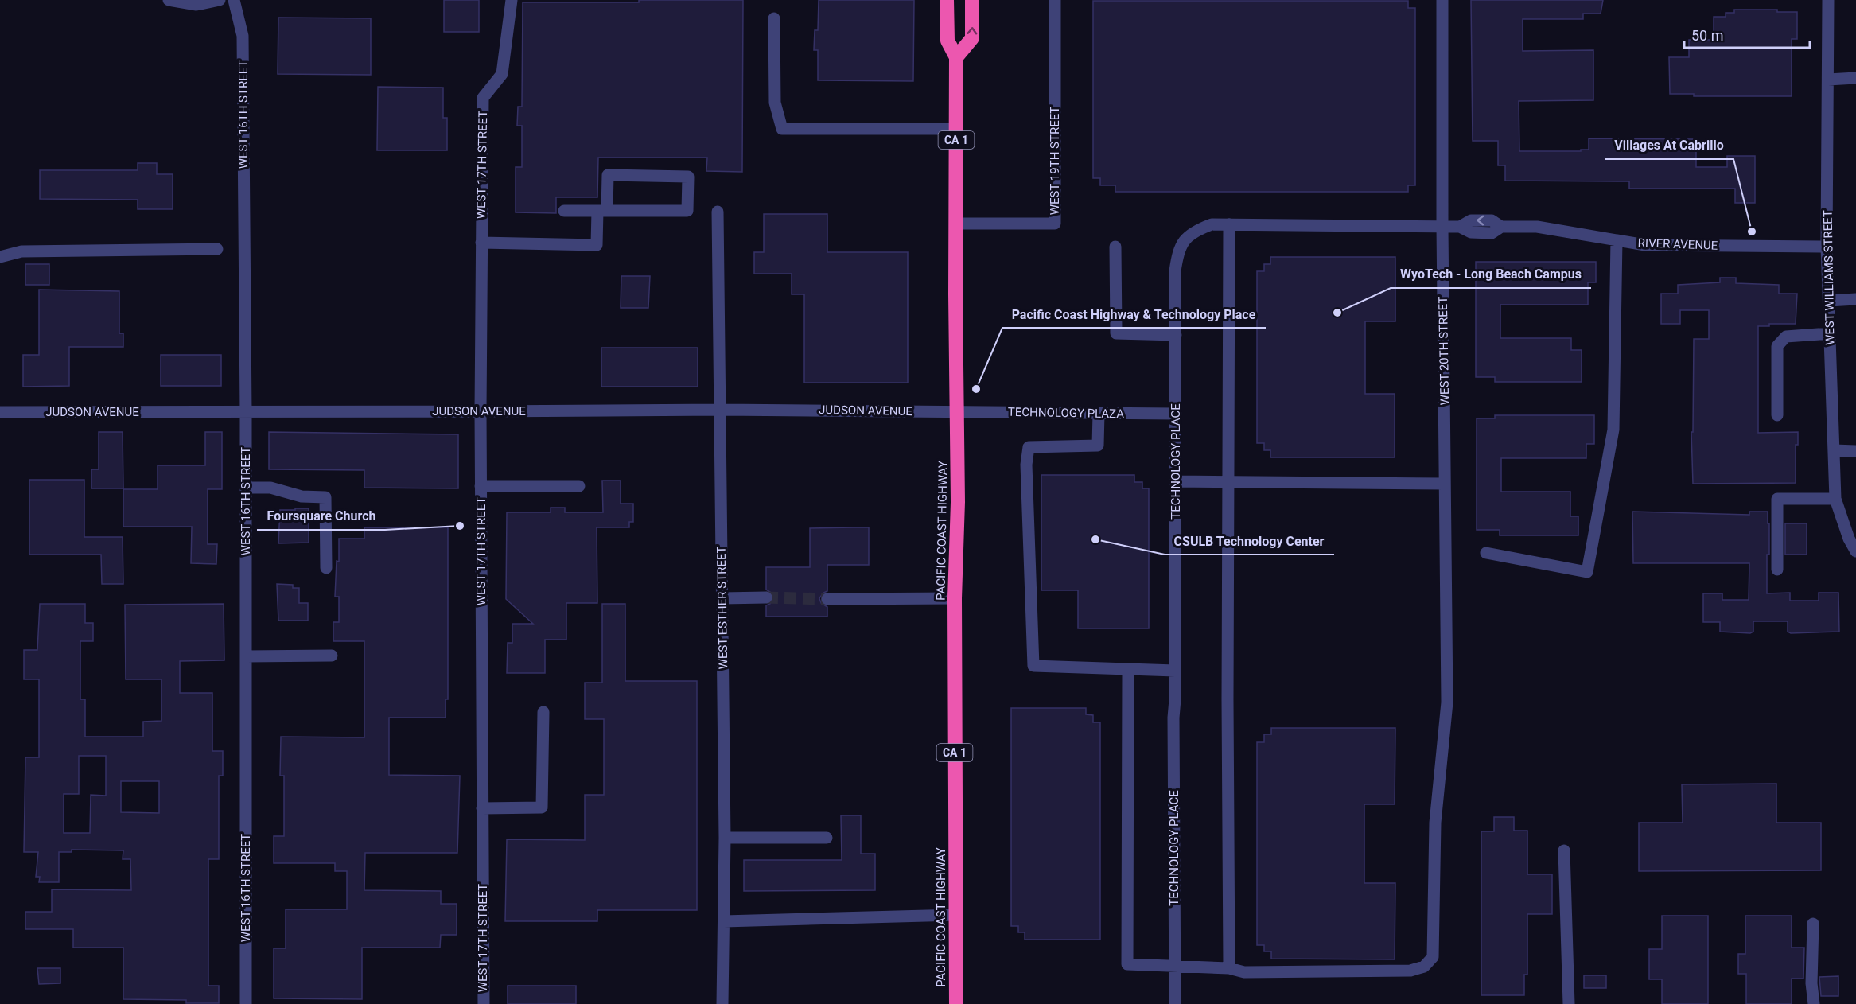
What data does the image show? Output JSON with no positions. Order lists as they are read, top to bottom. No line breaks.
{"streets":{"highway":["CA 1","PACIFIC COAST HIGHWAY"],"street":["WEST 16TH STREET","WEST 19TH STREET","WEST 17TH STREET","RIVER AVENUE","WEST WILLIAMS STREET","WEST 20TH STREET","JUDSON AVENUE","TECHNOLOGY PLAZA","TECHNOLOGY PLACE","WEST ESTHER STREET"]},"crossings":[["WEST 16TH STREET","JUDSON AVENUE"],["WEST 19TH STREET","PACIFIC COAST HIGHWAY"],["WEST 17TH STREET","JUDSON AVENUE"],["RIVER AVENUE","WEST WILLIAMS STREET"],["RIVER AVENUE","WEST 20TH STREET"],["RIVER AVENUE","TECHNOLOGY PLACE"],["WEST 20TH STREET","TECHNOLOGY PLACE"],["JUDSON AVENUE","TECHNOLOGY PLAZA"],["JUDSON AVENUE","PACIFIC COAST HIGHWAY"],["JUDSON AVENUE","WEST ESTHER STREET"],["TECHNOLOGY PLAZA","TECHNOLOGY PLACE"],["TECHNOLOGY PLAZA","PACIFIC COAST HIGHWAY"]],"places":["Villages At Cabrillo","WyoTech - Long Beach Campus","Pacific Coast Highway & Technology Place","Foursquare Church","CSULB Technology Center"],"scale_bar":"50 m"}
